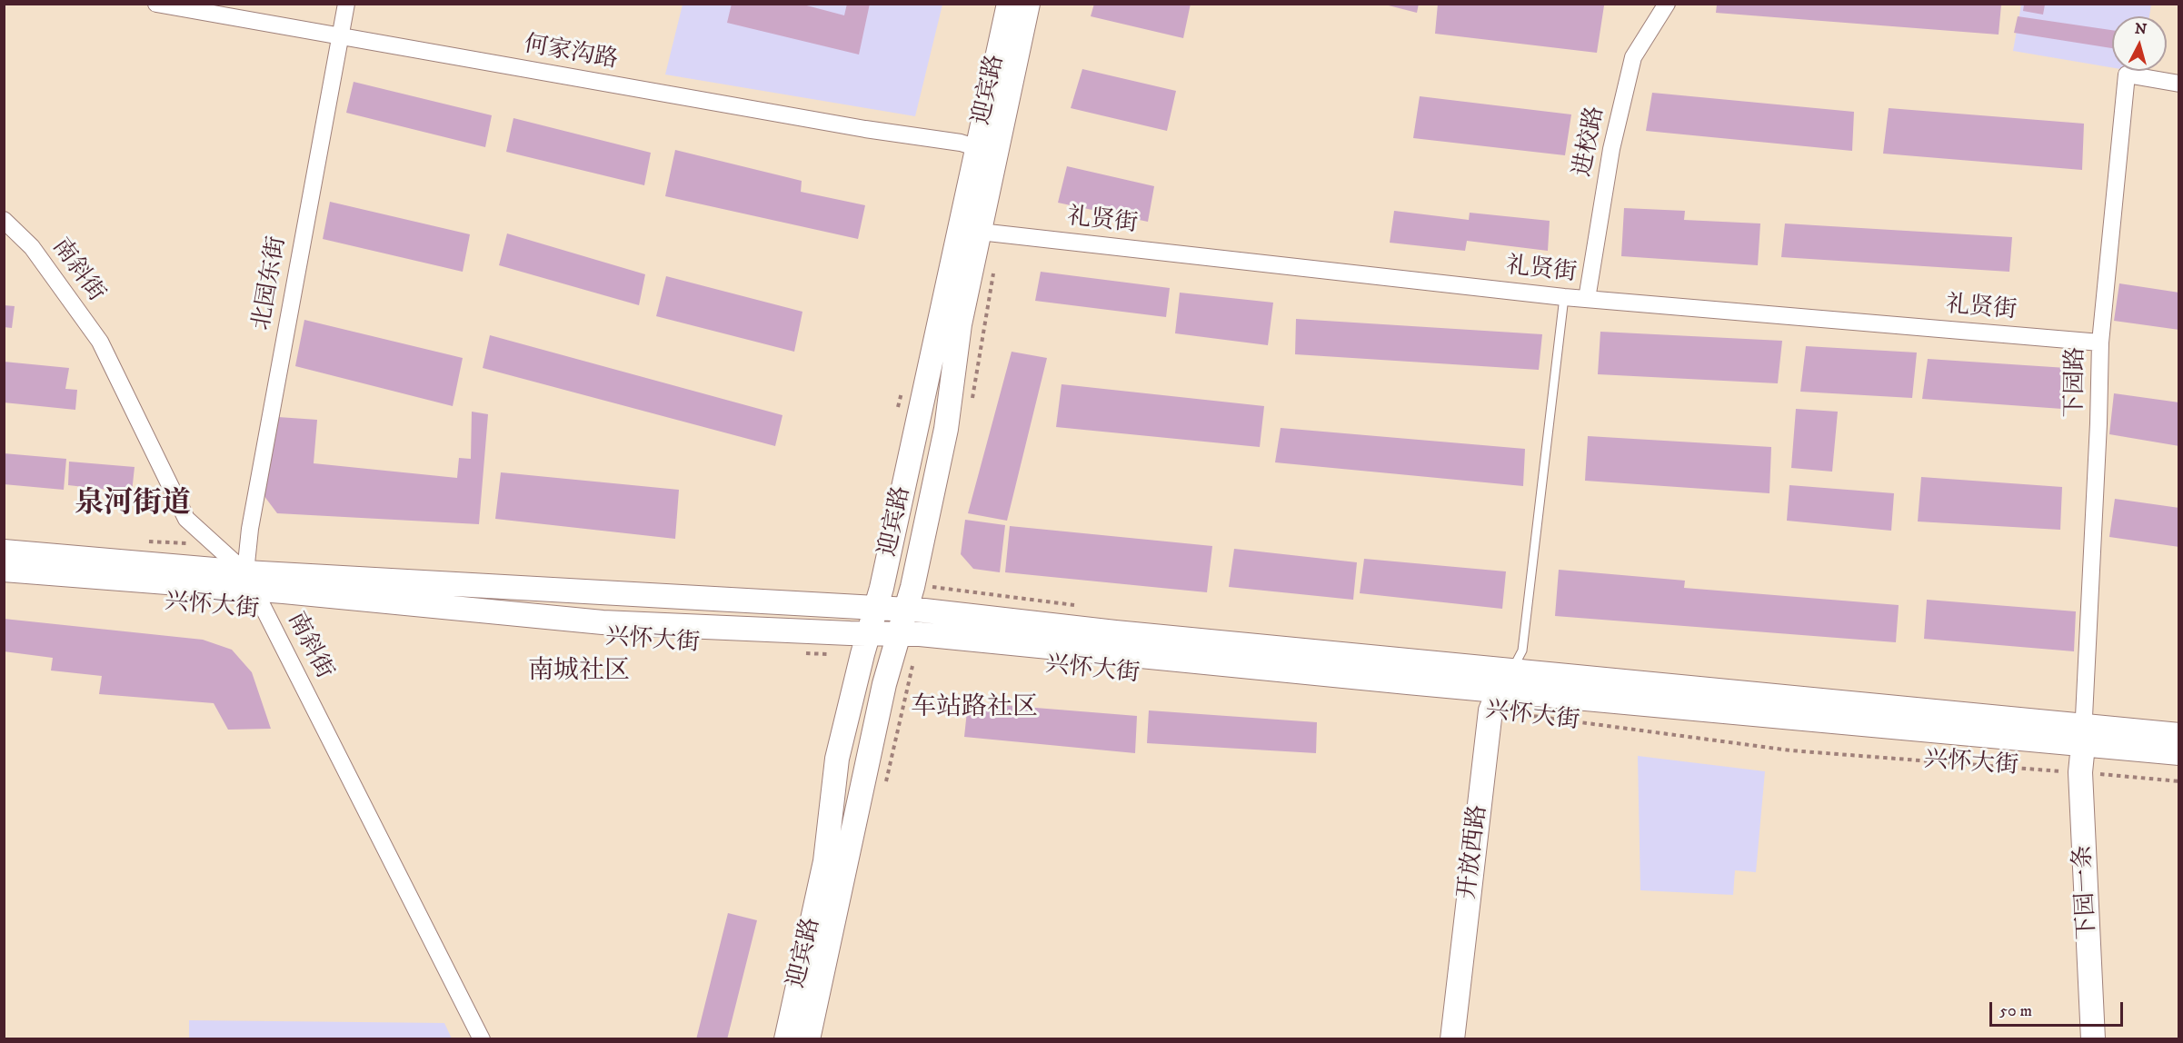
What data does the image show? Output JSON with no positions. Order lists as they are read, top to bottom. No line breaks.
{"streets":{"main road":["迎宾路","兴怀大街","开放西路","下园一条"],"street":["何家沟路","进校路","礼贤街","南斜街","北园东街","下园路"]},"crossings":[["何家沟路","迎宾路"],["何家沟路","北园东街"],["迎宾路","礼贤街"],["迎宾路","兴怀大街"],["进校路","礼贤街"],["礼贤街","下园路"],["南斜街","北园东街"],["南斜街","兴怀大街"],["北园东街","兴怀大街"],["下园路","兴怀大街"],["下园路","下园一条"],["兴怀大街","开放西路"],["兴怀大街","下园一条"]],"districts":["泉河街道","南城社区","车站路社区"],"scale_bar":"50 m","north":"top"}
